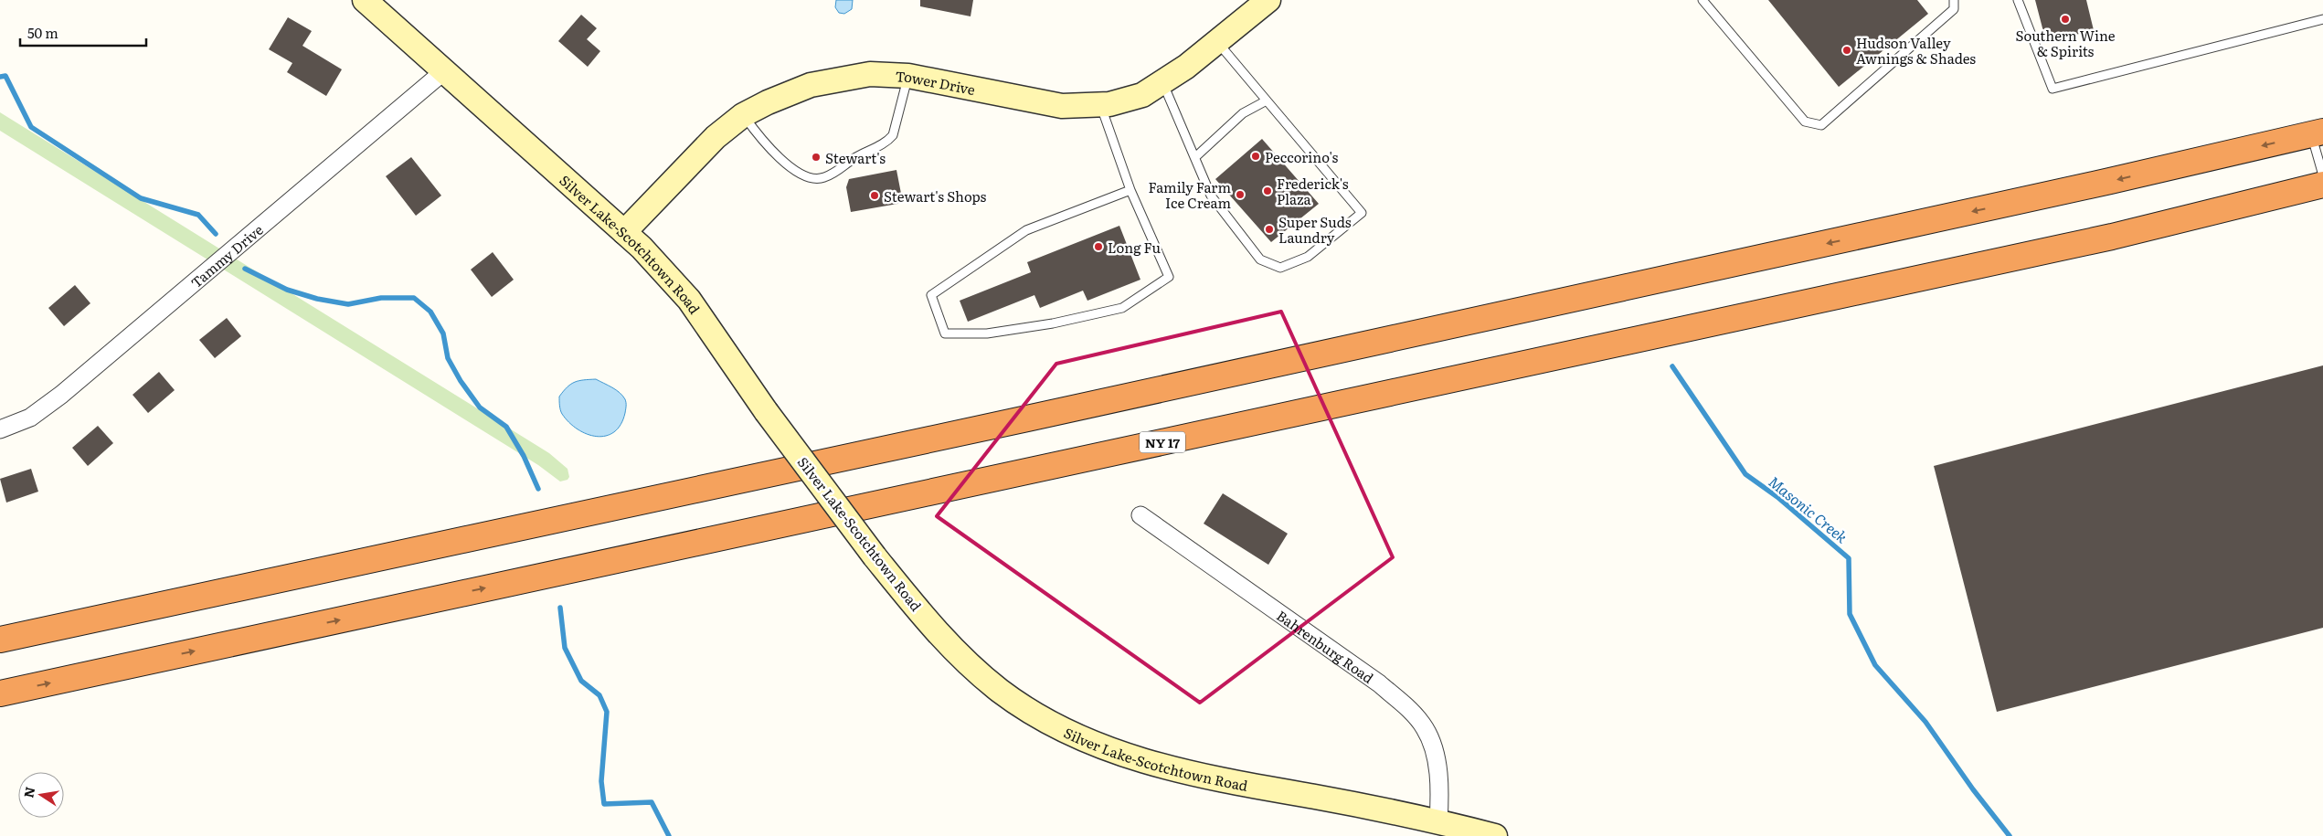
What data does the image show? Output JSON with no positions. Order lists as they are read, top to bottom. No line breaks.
{"streets":{"highway":["NY 17"],"street":["Tower Drive","Silver Lake-Scotchtown Road","Tammy Drive","Bahrenburg Road"]},"crossings":[["Tower Drive","Silver Lake-Scotchtown Road"],["Silver Lake-Scotchtown Road","Tammy Drive"],["Silver Lake-Scotchtown Road","Bahrenburg Road"]],"water":["Masonic Creek"],"places":["Southern Wine & Spirits","Hudson Valley Awnings & Shades","Peccorino's","Stewart's","Frederick's Plaza","Family Farm Ice Cream","Stewart's Shops","Super Suds Laundry","Long Fu"],"scale_bar":"50 m","north":"left"}
